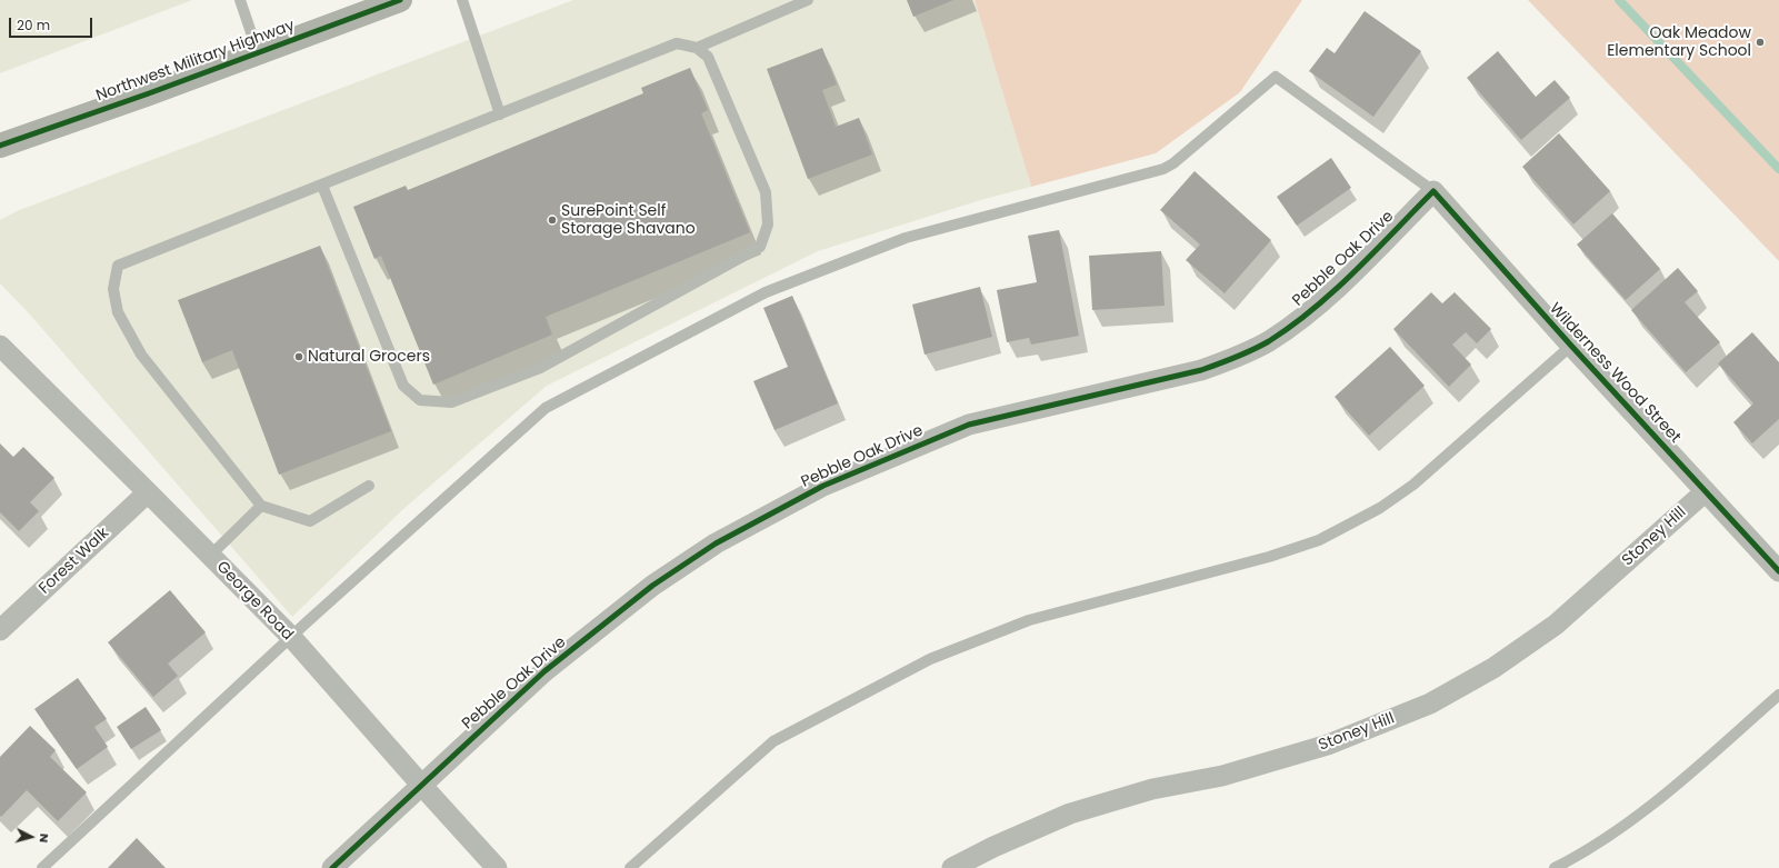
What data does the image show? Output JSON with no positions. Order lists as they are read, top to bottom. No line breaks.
{"streets":{"main road":["Northwest Military Highway"],"street":["Pebble Oak Drive","Wilderness Wood Street","Stoney Hill","Forest Walk","George Road"]},"crossings":[["Pebble Oak Drive","Wilderness Wood Street"],["Pebble Oak Drive","George Road"],["Wilderness Wood Street","Stoney Hill"],["Forest Walk","George Road"]],"places":["Oak Meadow Elementary School","SurePoint Self Storage Shavano","Natural Grocers"],"scale_bar":"20 m","north":"right"}
